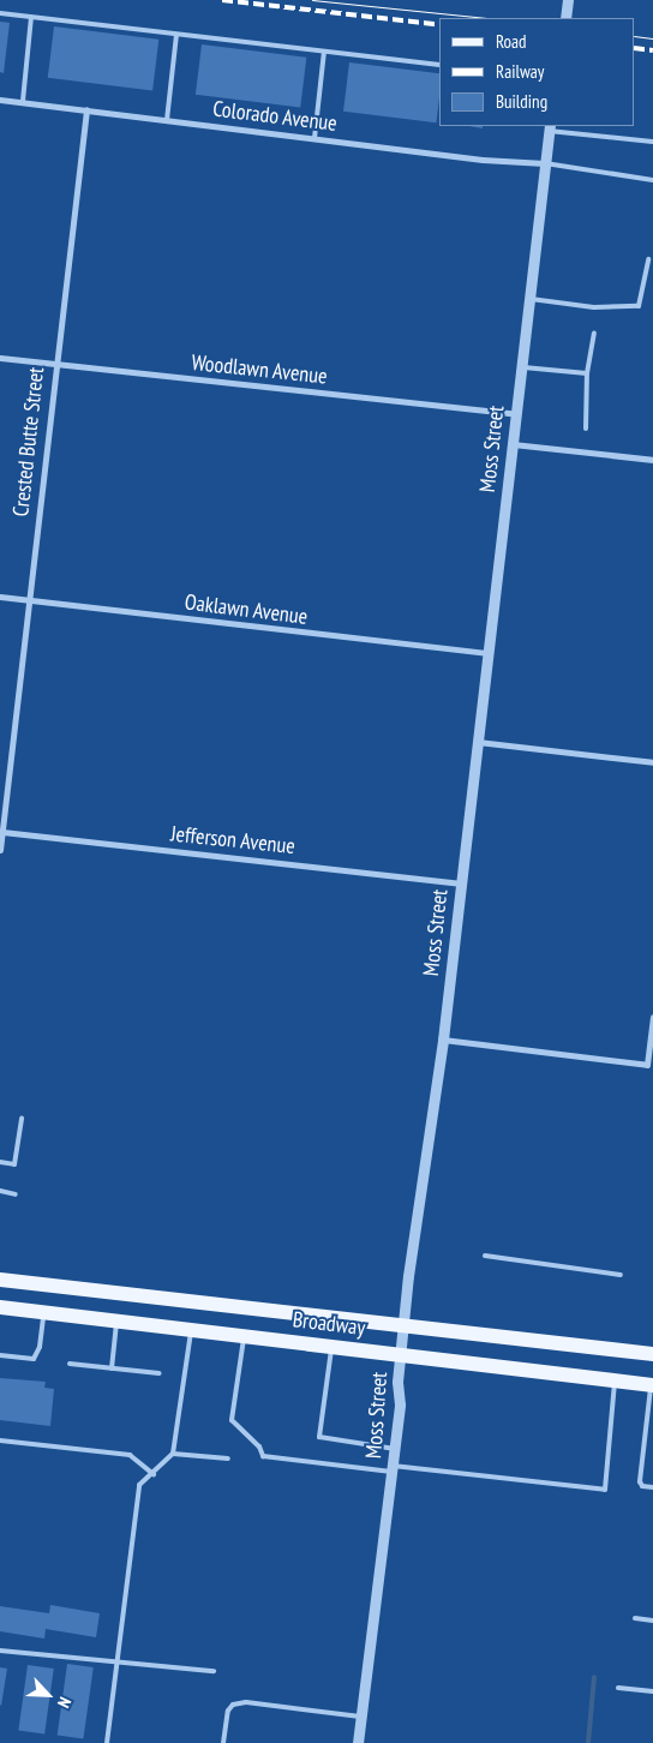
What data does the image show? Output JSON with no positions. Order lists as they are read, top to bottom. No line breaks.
{"streets":{"main road":["Broadway"],"street":["Colorado Avenue","Woodlawn Avenue","Crested Butte Street","Moss Street","Oaklawn Avenue","Jefferson Avenue"]},"crossings":[["Colorado Avenue","Crested Butte Street"],["Colorado Avenue","Moss Street"],["Woodlawn Avenue","Crested Butte Street"],["Woodlawn Avenue","Moss Street"],["Crested Butte Street","Oaklawn Avenue"],["Crested Butte Street","Jefferson Avenue"],["Moss Street","Oaklawn Avenue"],["Moss Street","Jefferson Avenue"],["Moss Street","Broadway"]],"legend":["Road","Railway","Building"],"north":"bottom right"}
